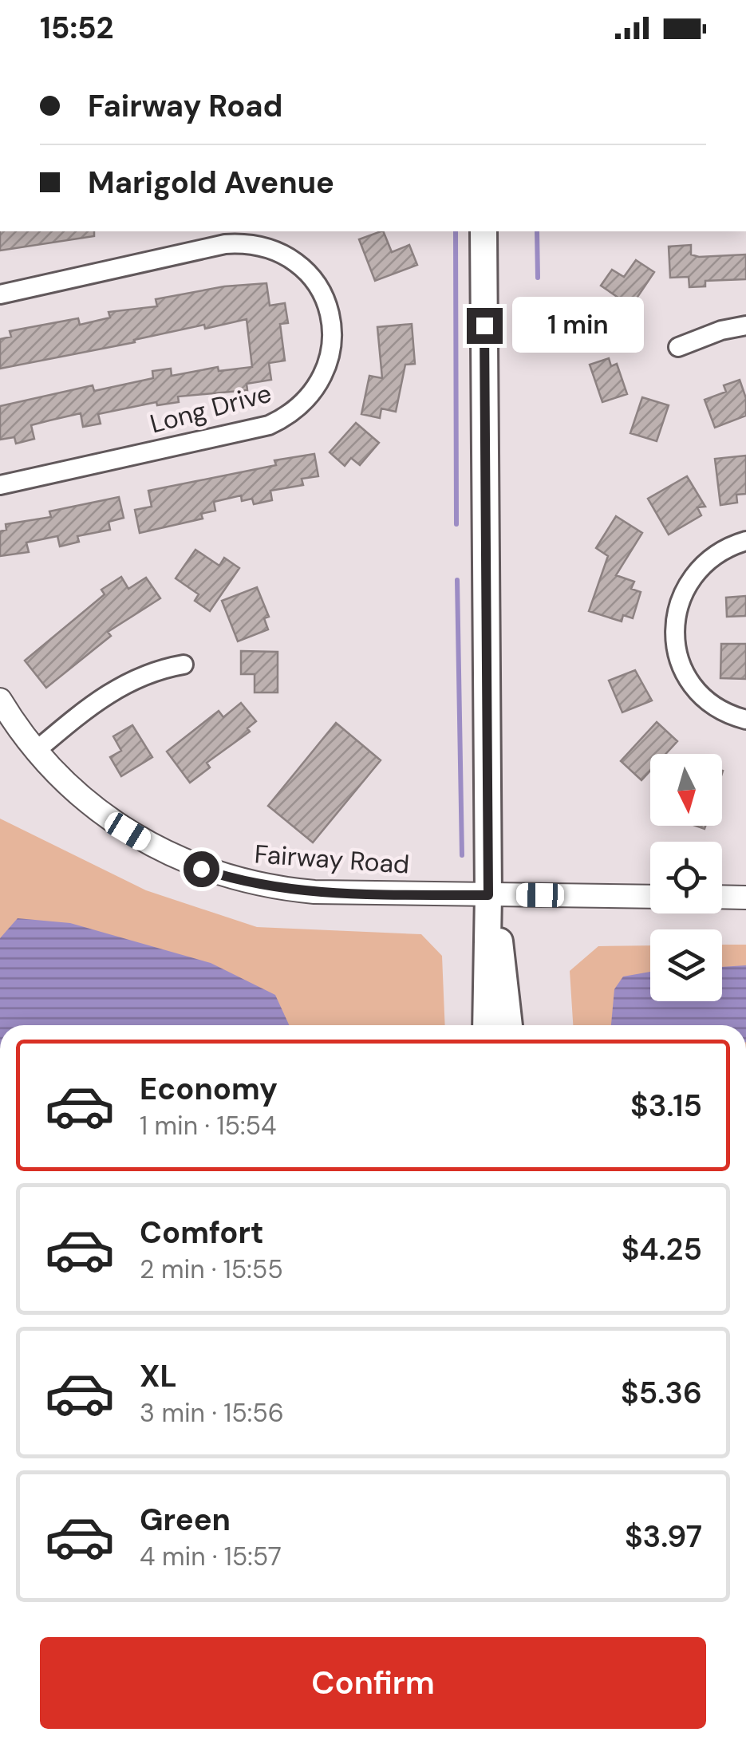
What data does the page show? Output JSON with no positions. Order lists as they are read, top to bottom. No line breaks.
{"streets":{"street":["Long Drive","Fairway Road"]},"north":"bottom","page":{"status":"15:52","banner":["Fairway Road","Marigold Avenue"],"bubble":"1 min","list":[{"name":"Economy","note":"1 min · 15:54","value":"$3.15"},{"name":"Comfort","note":"2 min · 15:55","value":"$4.25"},{"name":"XL","note":"3 min · 15:56","value":"$5.36"},{"name":"Green","note":"4 min · 15:57","value":"$3.97"}],"buttons":"Confirm"}}
